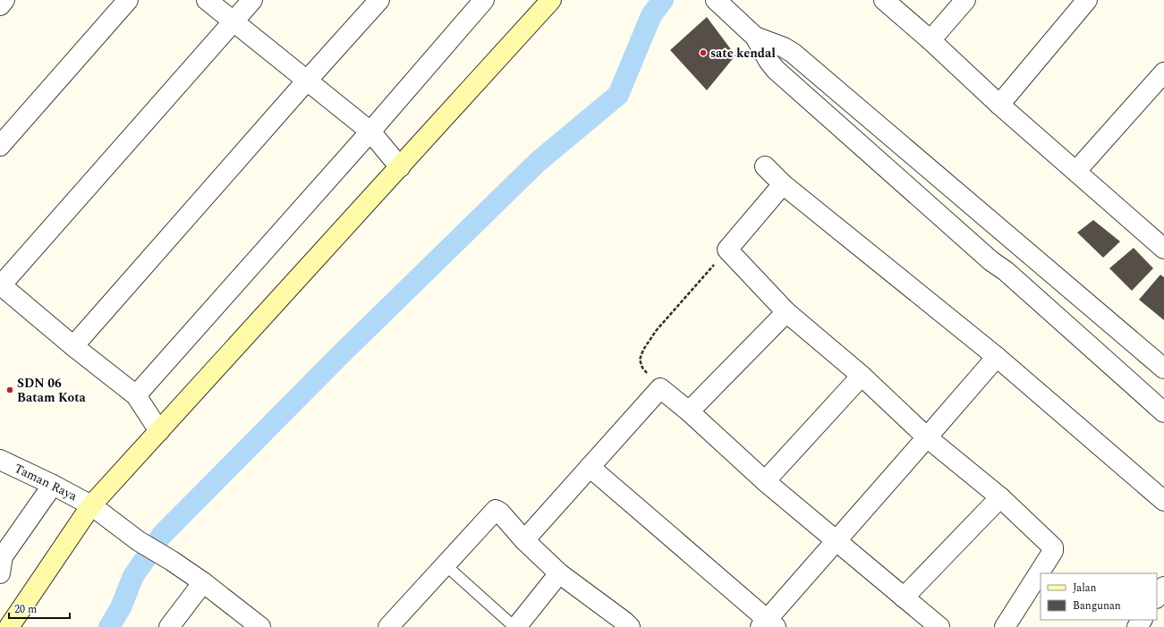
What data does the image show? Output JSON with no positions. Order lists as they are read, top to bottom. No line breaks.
{"streets":{"street":["Taman Raya"]},"places":["sate kendal","SDN 06 Batam Kota"],"legend":["Jalan","Bangunan"],"scale_bar":"20 m"}
